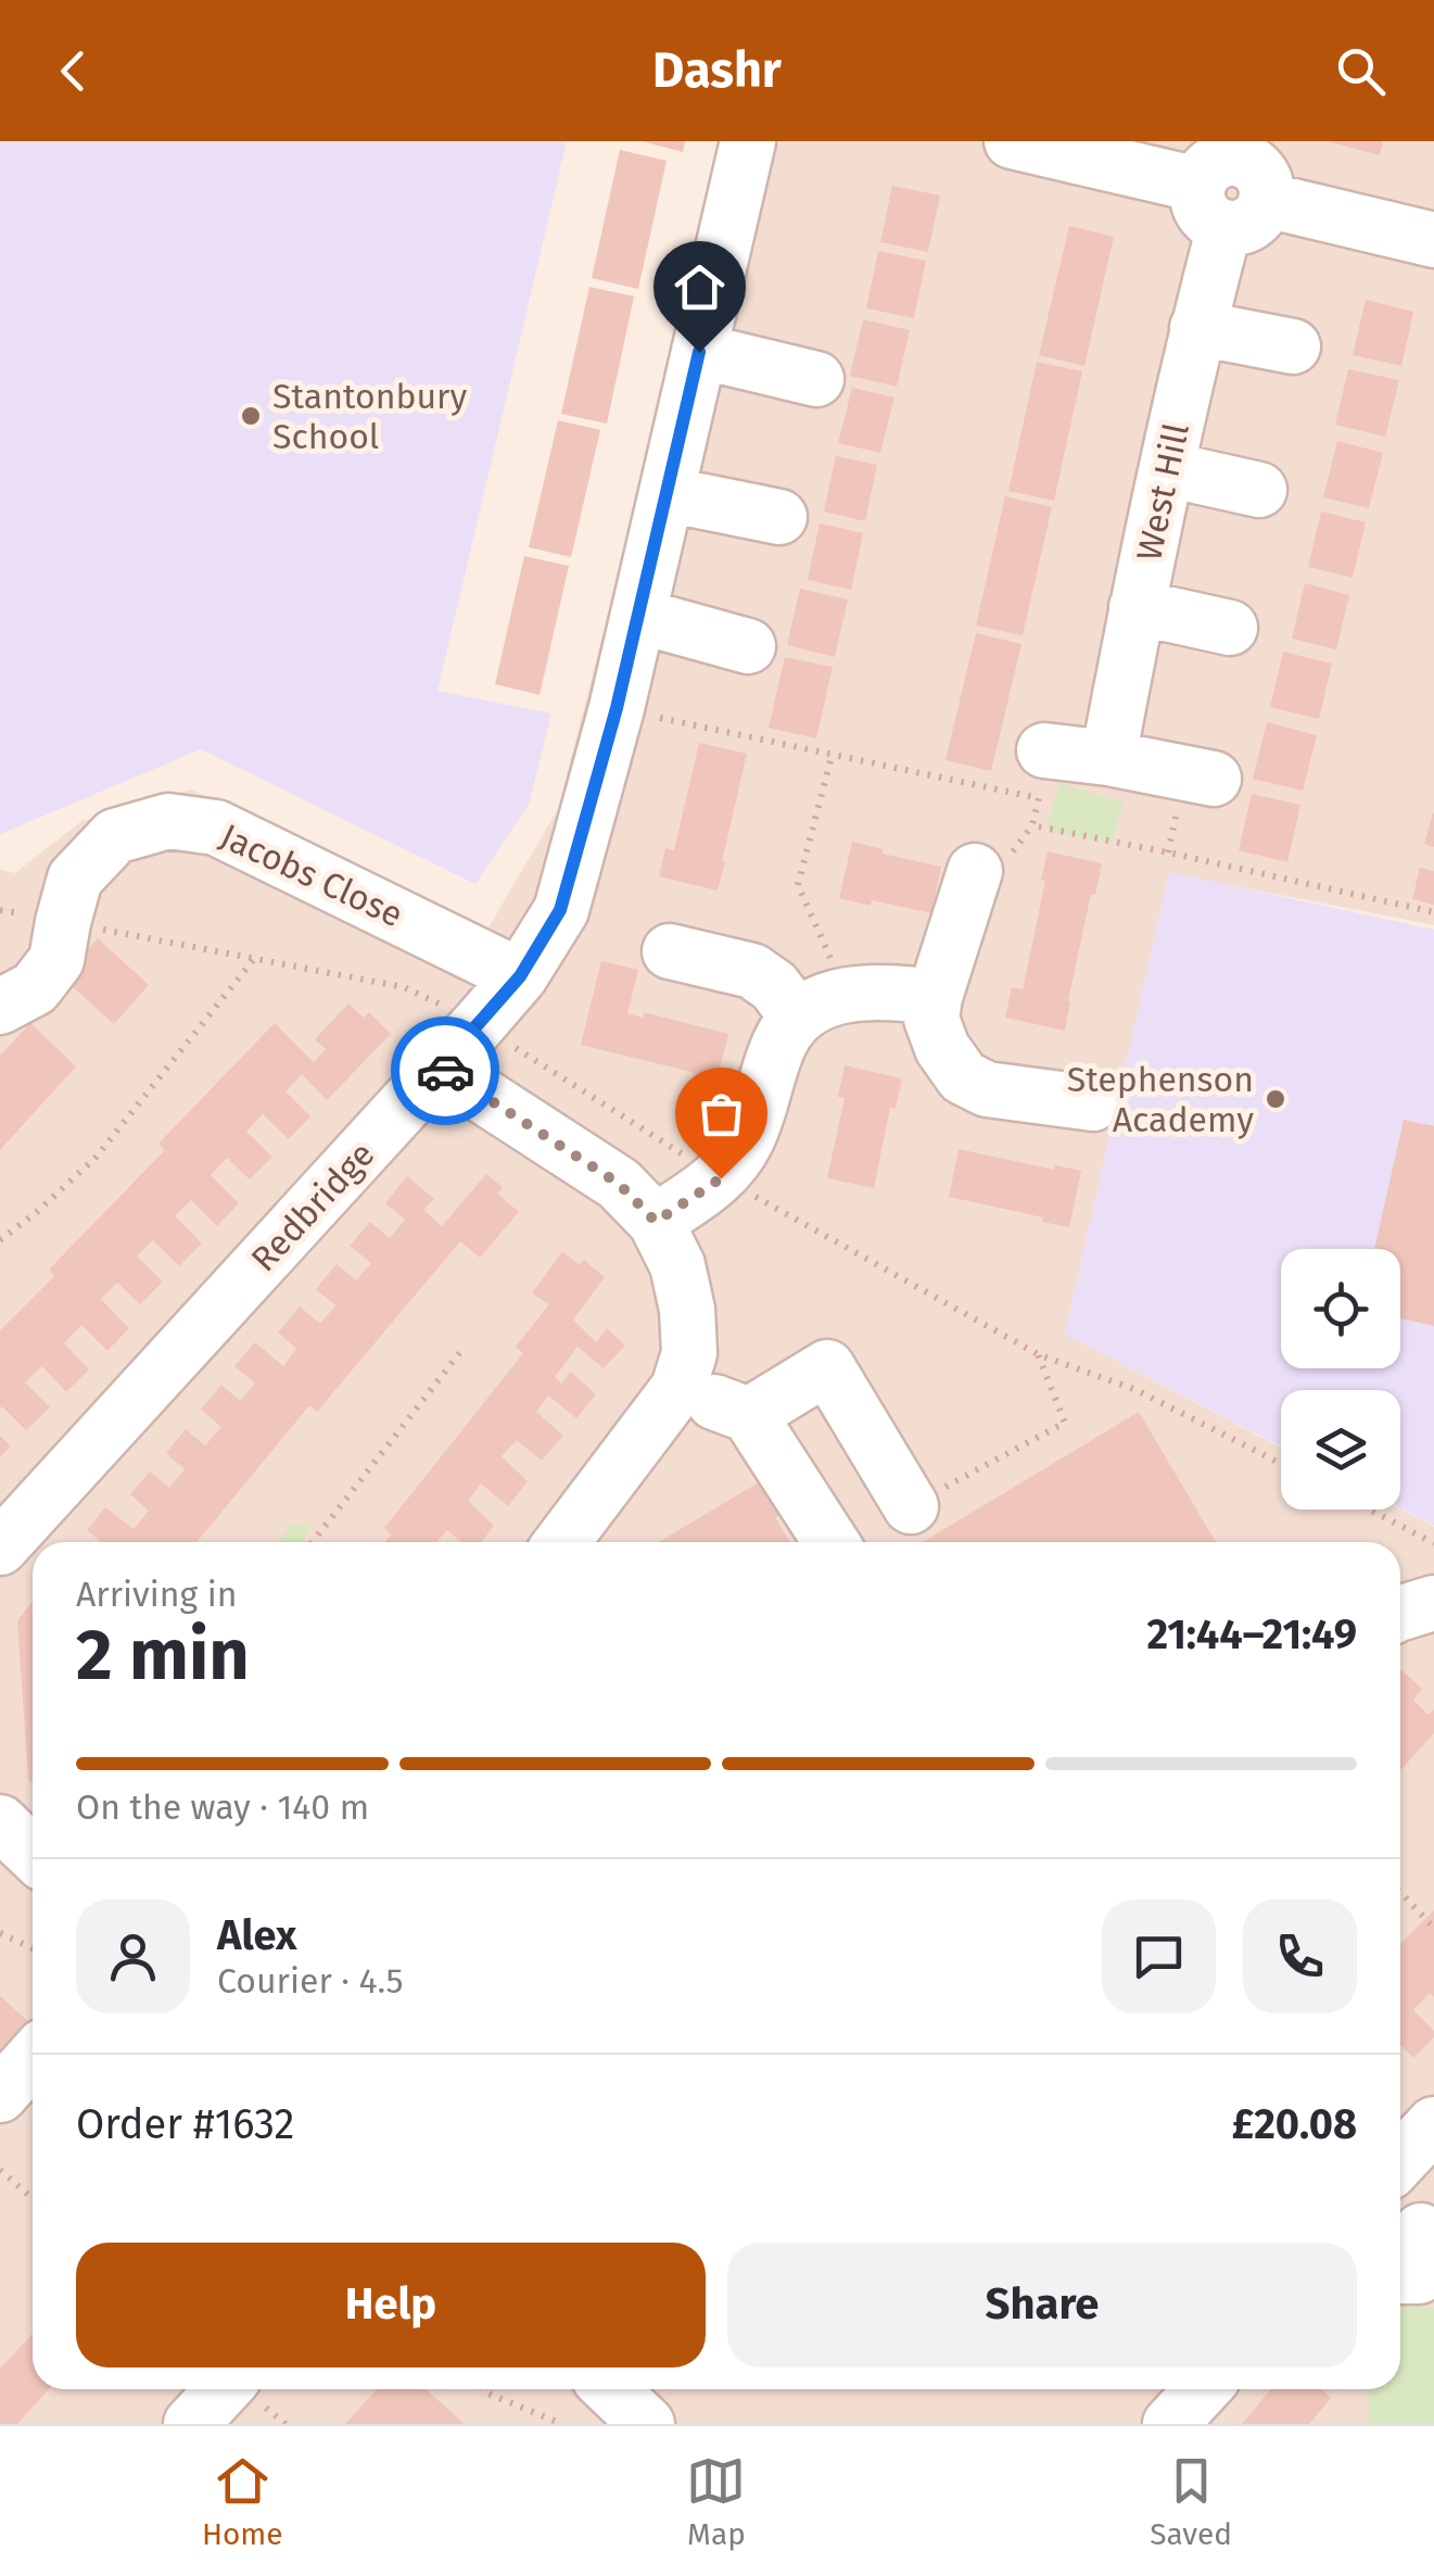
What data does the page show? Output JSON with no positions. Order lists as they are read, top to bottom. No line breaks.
{"streets":{"street":["West Hill","Jacobs Close","Redbridge"]},"crossings":[["Jacobs Close","Redbridge"]],"places":["Stantonbury School","Stephenson Academy"],"page":{"header":"Dashr","heading":["2 min","Arriving in","21:44–21:49"],"panel":["Alex","Courier · 4.5","Order #1632","£20.08"],"bar":"On the way · 140 m","buttons":["Help","Share"],"tabs":["Home","Map","Saved"]}}
